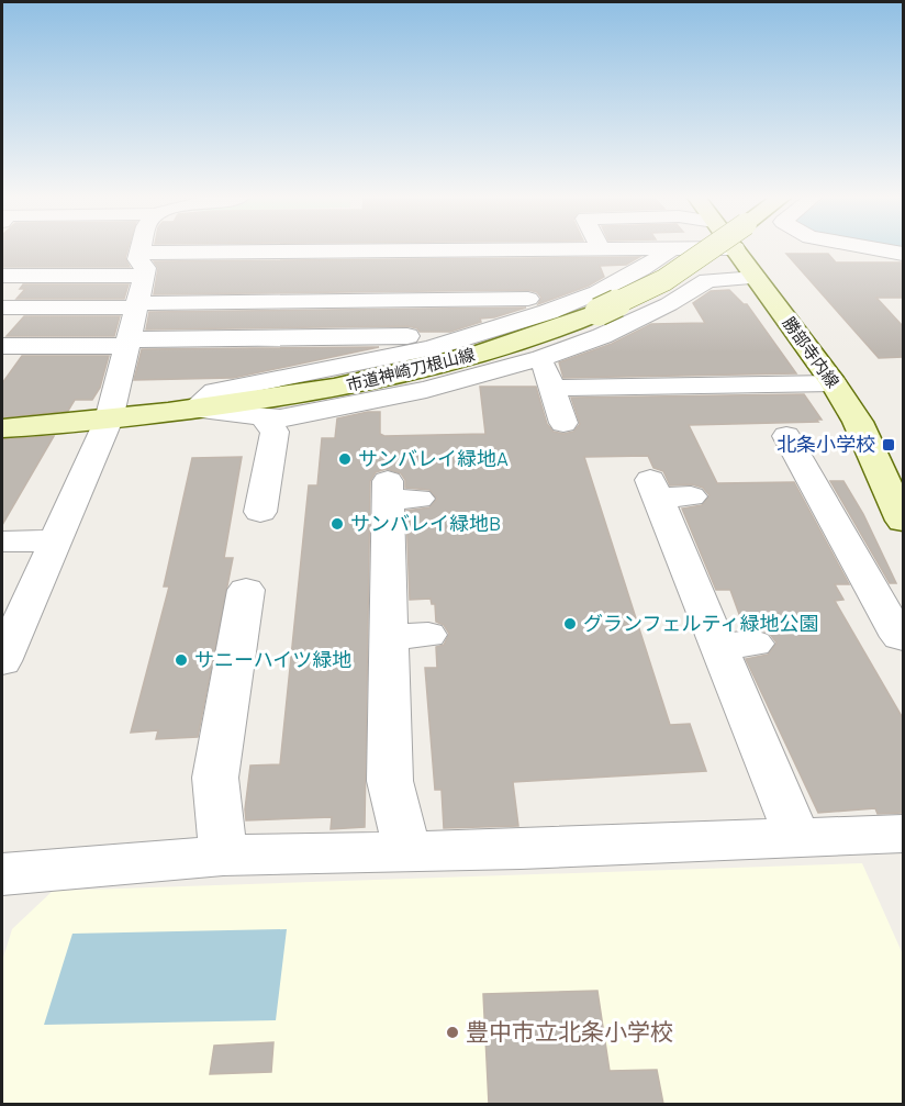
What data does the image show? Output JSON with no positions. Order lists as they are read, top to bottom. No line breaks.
{"streets":{"street":["勝部寺内線","市道神崎刀根山線"]},"places":{"transit":["北条小学校"],"other":["サンバレイ緑地A","サンバレイ緑地B","グランフェルティ緑地公園","サニーハイツ緑地","豊中市立北条小学校"]}}
